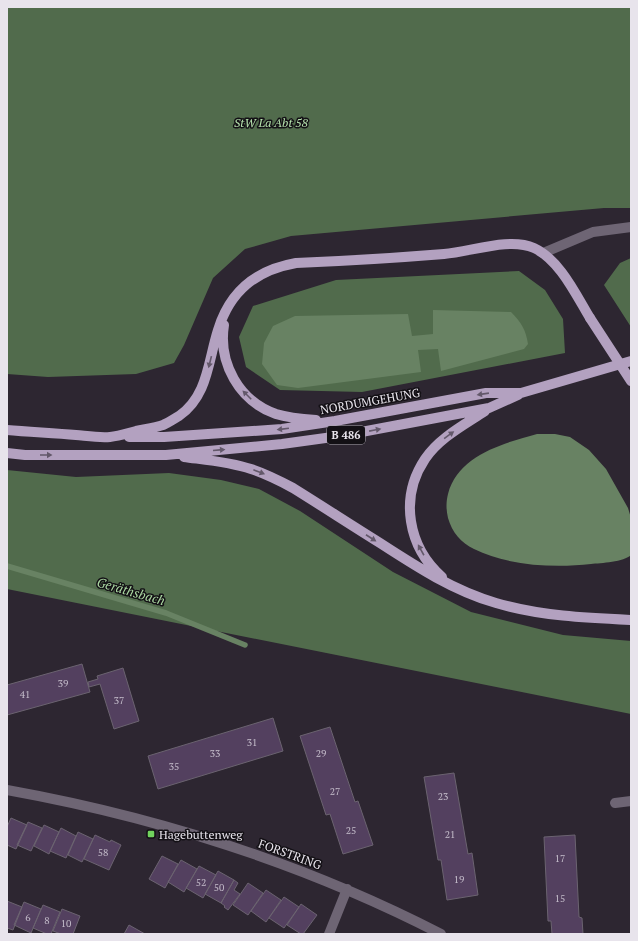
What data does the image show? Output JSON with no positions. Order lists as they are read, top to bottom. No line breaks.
{"streets":{"main road":["NORDUMGEHUNG","B 486"],"street":["FORSTRING"]},"crossings":[["NORDUMGEHUNG","B 486"]],"water":["Geräthsbach"],"parks":["StW La Abt 58"],"places":{"transit":["Hagebuttenweg"]},"house_numbers":["39","41","37","31","33","29","35","27","23","25","21","58","17","19","52","50","15","6","8","10"]}
